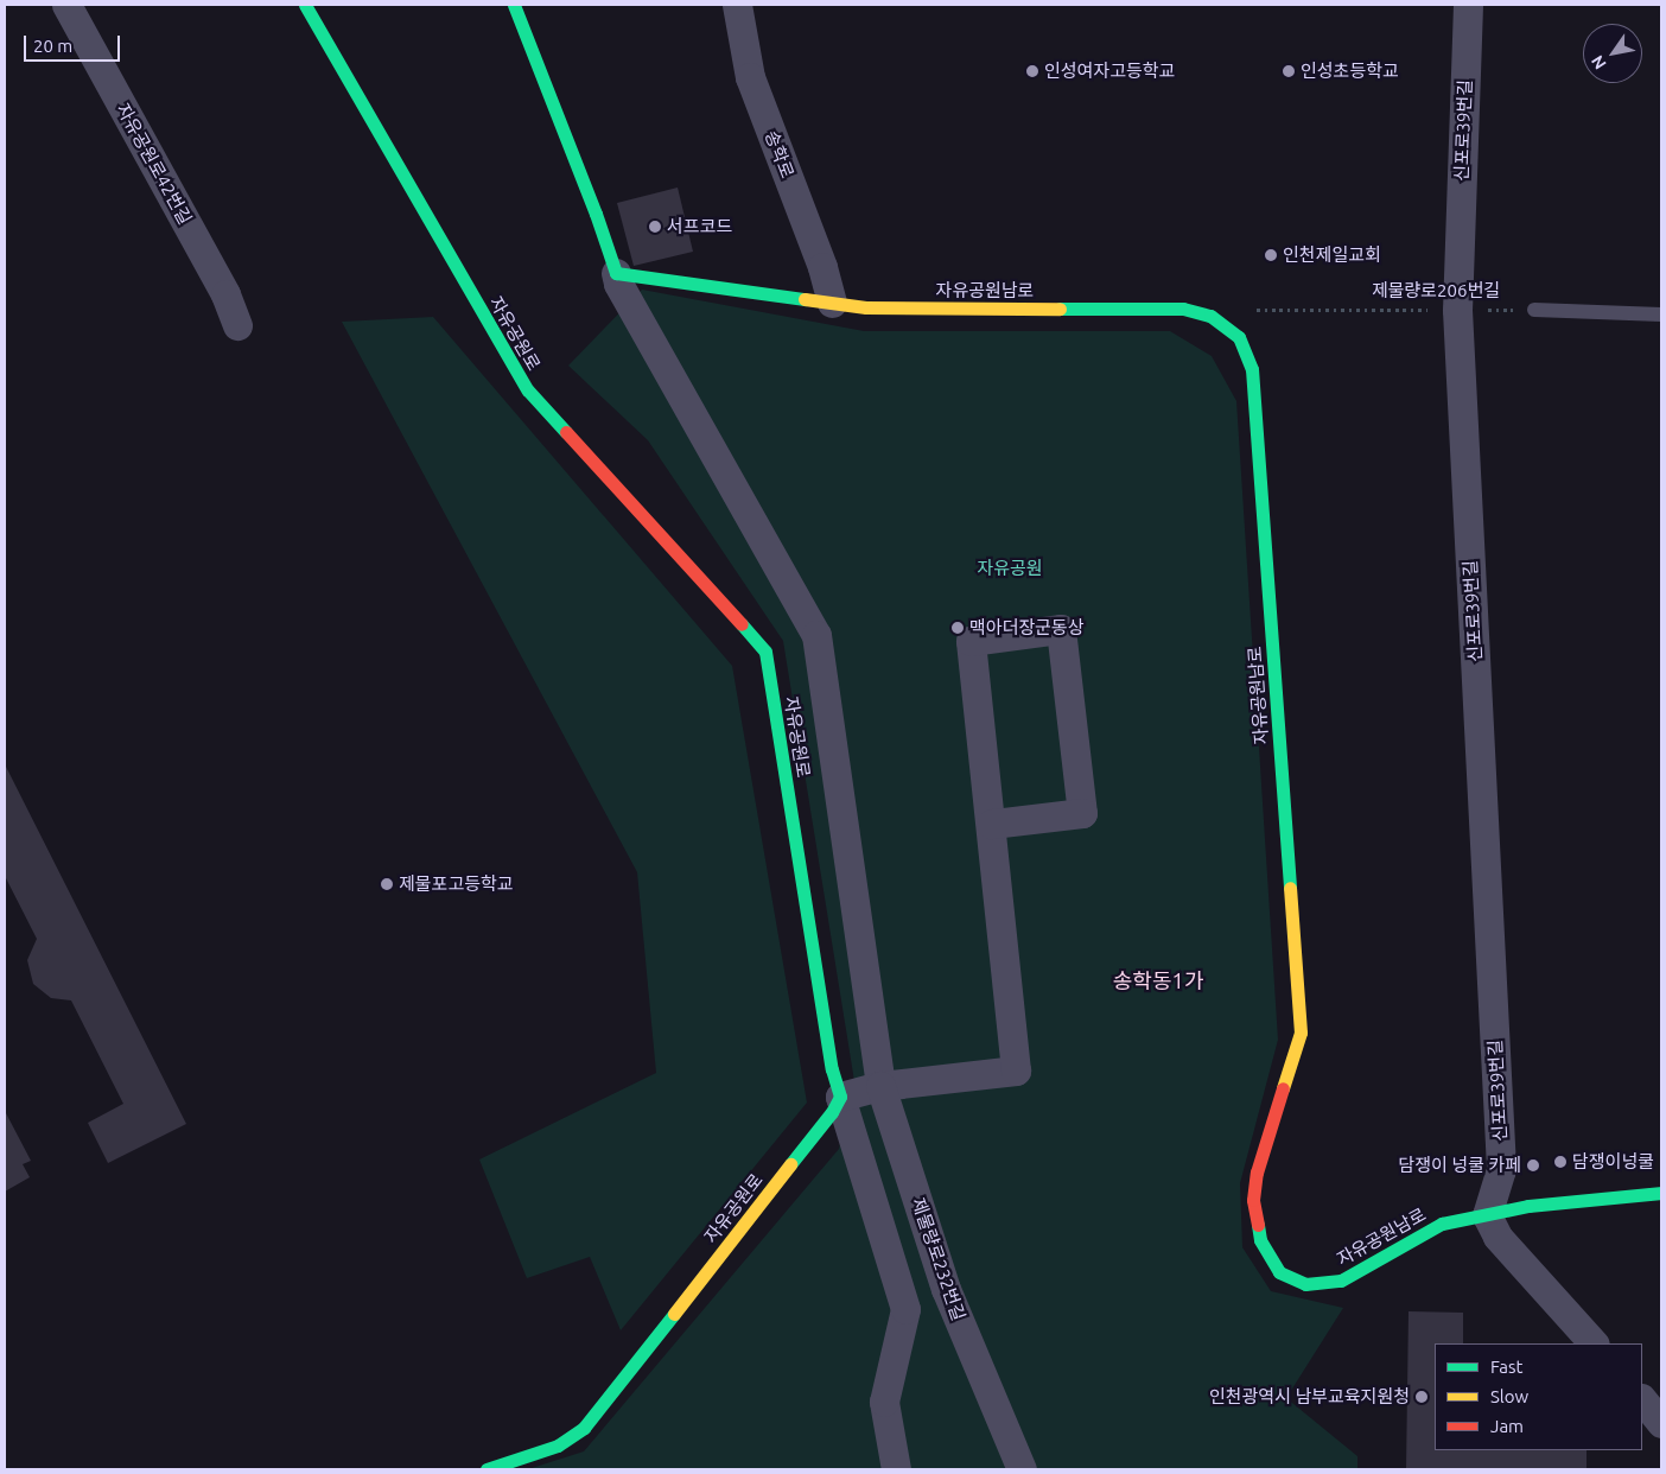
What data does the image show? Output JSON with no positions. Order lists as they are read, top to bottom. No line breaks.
{"streets":{"street":["신포로39번길","송학로","자유공원로42번길","자유공원남로","자유공원로","제물량로232번길"],"path":["제물량로206번길"]},"crossings":[["신포로39번길","자유공원남로"],["신포로39번길","제물량로206번길"],["송학로","자유공원남로"],["자유공원남로","제물량로206번길"],["자유공원남로","제물량로232번길"]],"districts":["송학동1가"],"parks":["자유공원"],"places":["인성여자고등학교","인성초등학교","서프코드","인천제일교회","맥아더장군동상","제물포고등학교","담쟁이넝쿨","담쟁이 넝쿨 카페","인천광역시 남부교육지원청"],"legend":["Fast","Slow","Jam"],"scale_bar":"20 m","north":"bottom left"}
